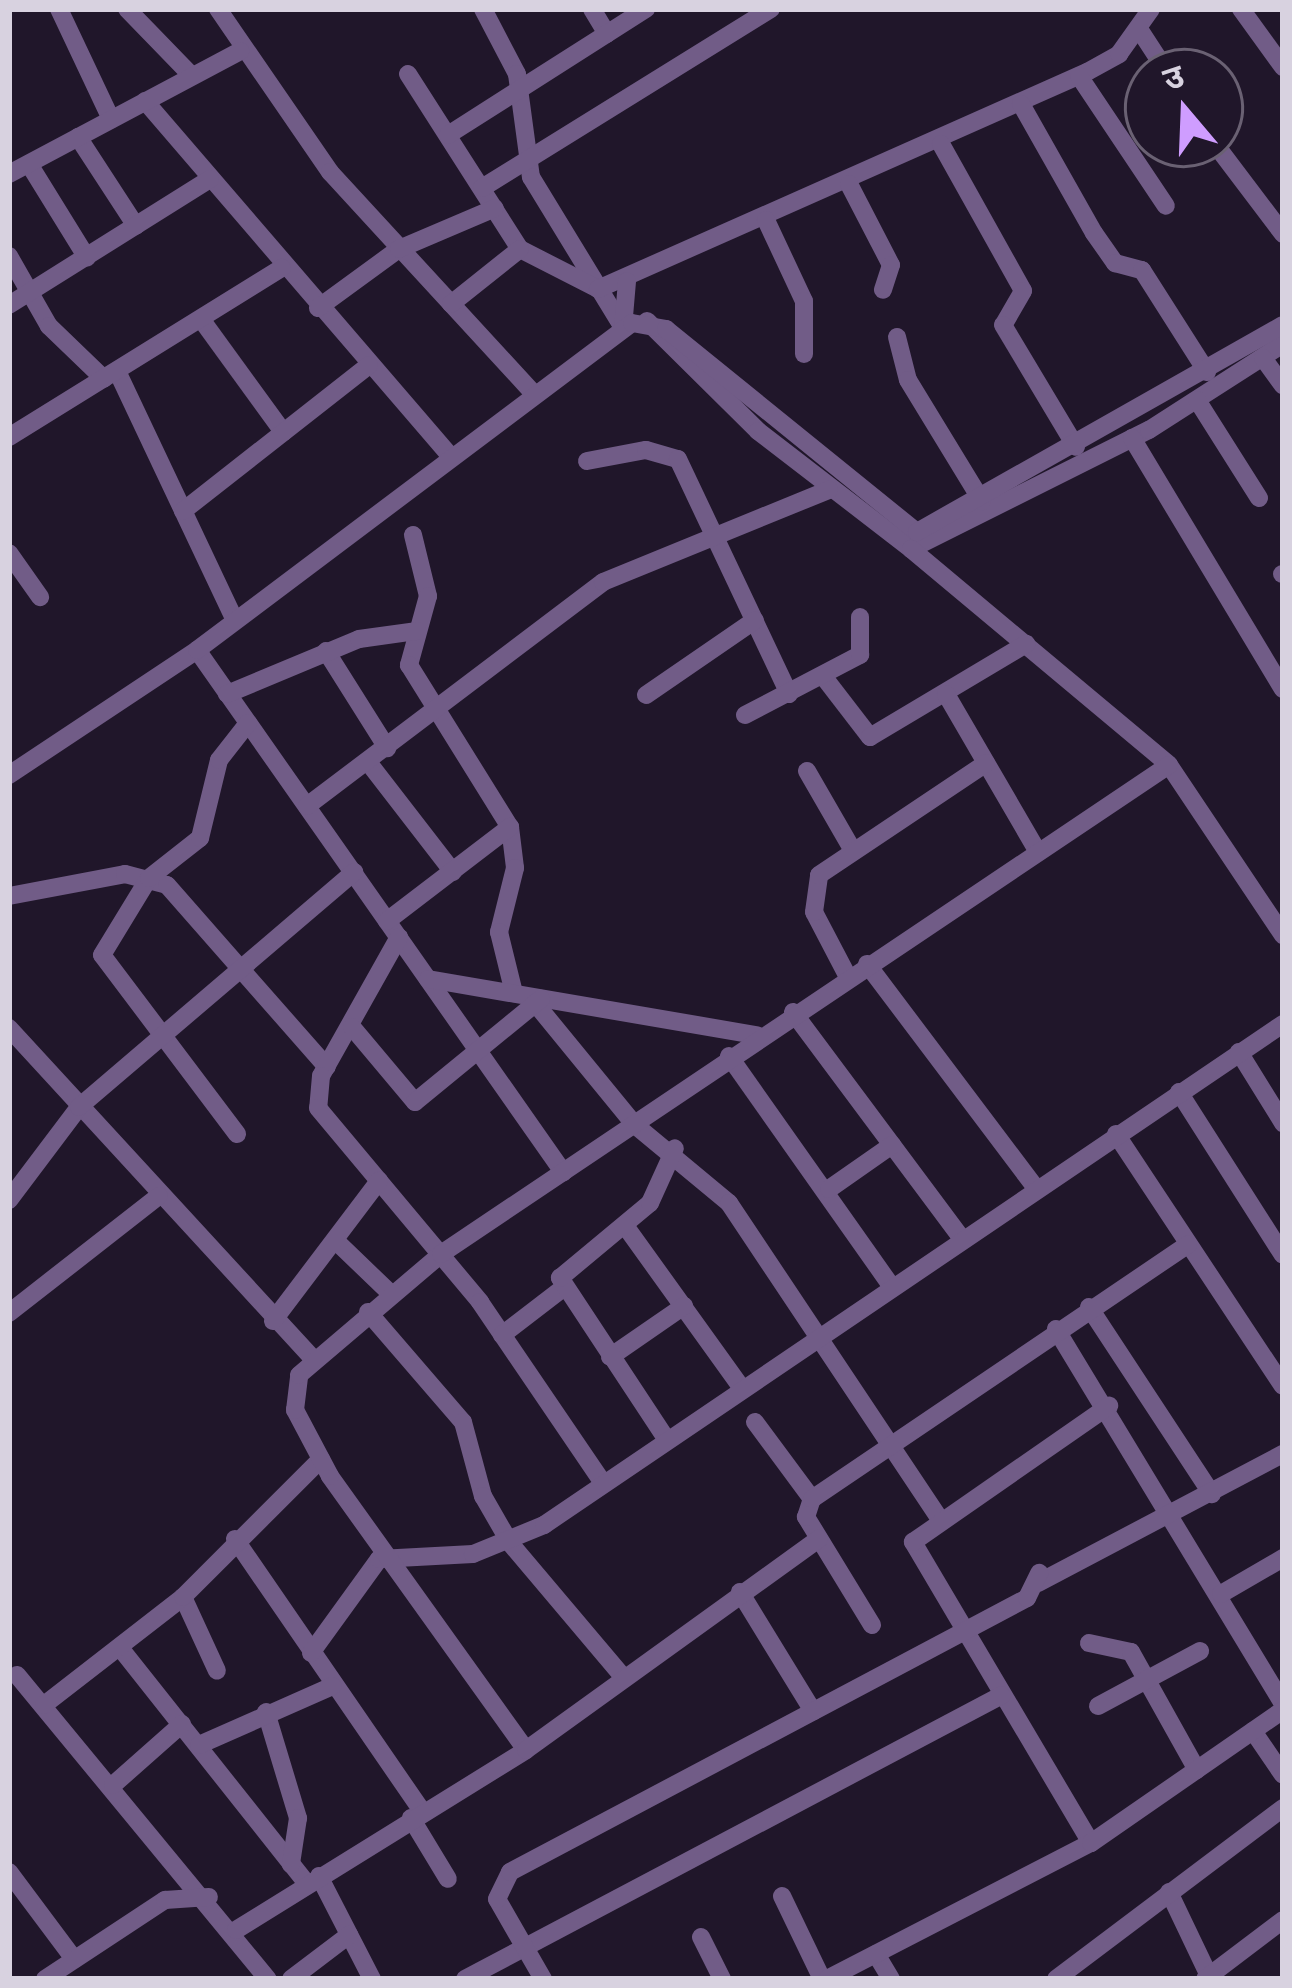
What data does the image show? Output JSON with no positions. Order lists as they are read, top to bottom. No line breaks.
{"north":"top"}
